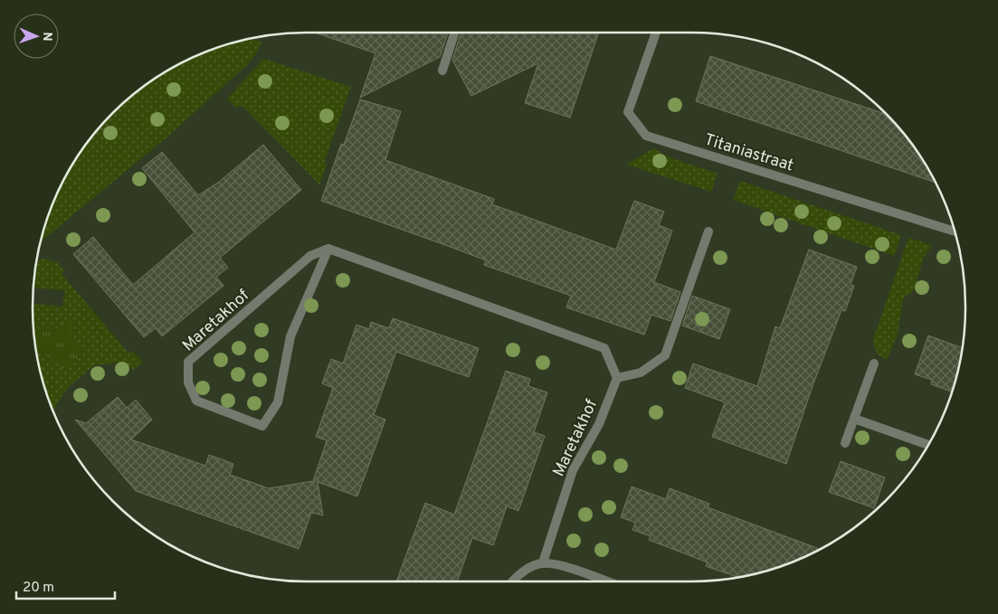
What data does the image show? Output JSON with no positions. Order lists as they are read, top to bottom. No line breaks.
{"streets":{"street":["Titaniastraat","Maretakhof"]},"scale_bar":"20 m","north":"right"}
